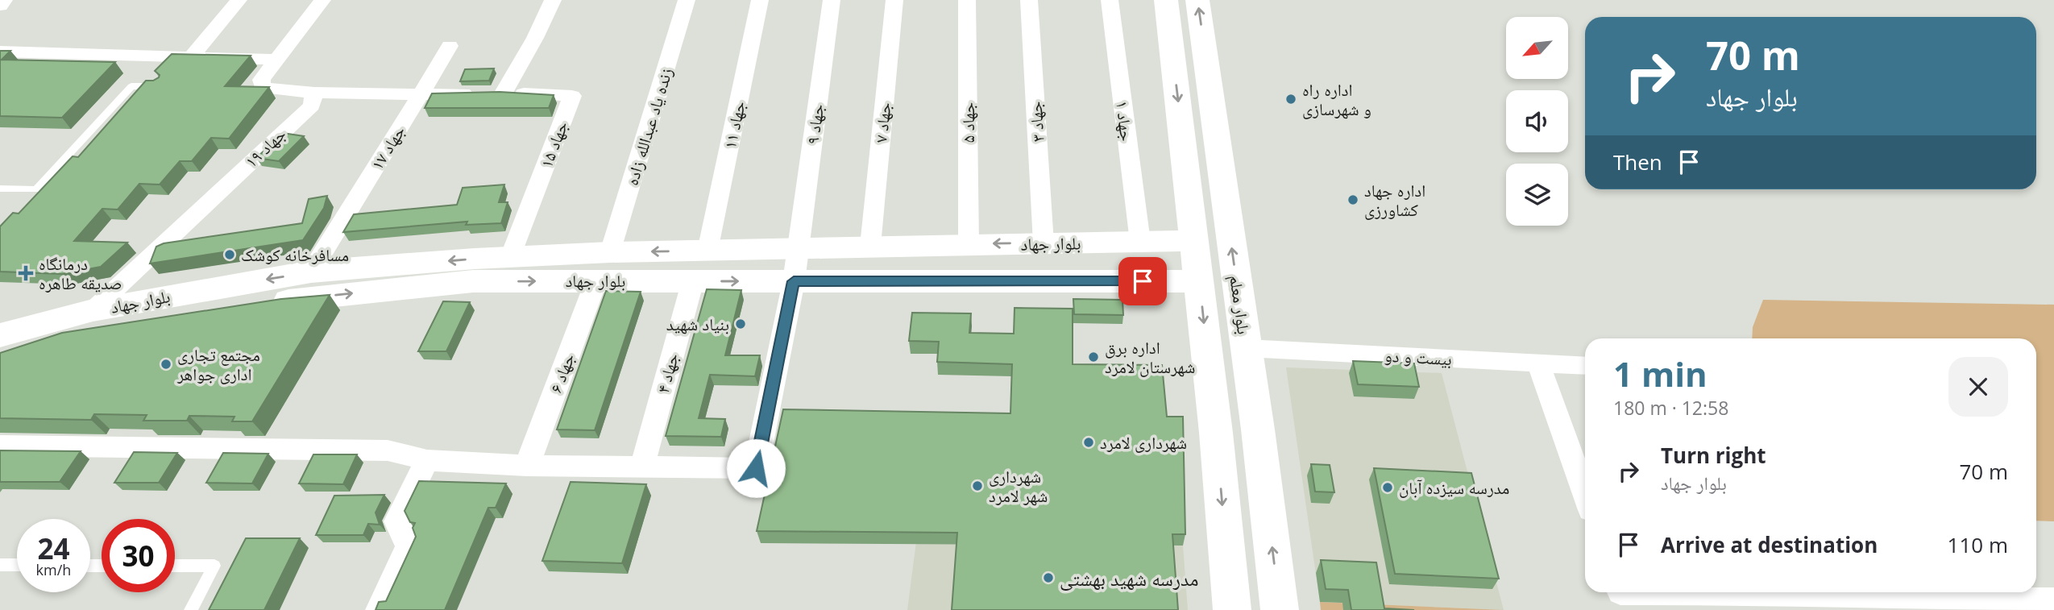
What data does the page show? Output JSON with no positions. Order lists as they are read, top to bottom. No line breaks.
{"streets":{"street":["جهاد ۱","جهاد ۳","جهاد ۷","جهاد ۵","جهاد ۹","جهاد ۱۱","زنده یاد عبدالله زاده","جهاد ۱۵","جهاد ۱۹","جهاد ۱۷","بلوار جهاد","بلوار معلم","بیست و دو","جهاد ۶","جهاد ۴"]},"crossings":[["جهاد ۱","بلوار جهاد"],["جهاد ۳","بلوار جهاد"],["جهاد ۷","بلوار جهاد"],["جهاد ۵","بلوار جهاد"],["جهاد ۹","بلوار جهاد"],["جهاد ۹","جهاد ۴"],["جهاد ۱۱","بلوار جهاد"],["زنده یاد عبدالله زاده","بلوار جهاد"],["جهاد ۱۵","بلوار جهاد"],["جهاد ۱۹","بلوار جهاد"],["جهاد ۱۷","بلوار جهاد"],["بلوار جهاد","جهاد ۶"],["بلوار جهاد","جهاد ۴"],["بلوار معلم","بیست و دو"]],"places":{"other":["اداره راه و شهرسازی","اداره جهاد کشاورزی","مسافرخانه کوشک","بنیاد شهید","اداره برق شهرستان لامرد","مجتمع تجاری اداری جواهر","شهرداری لامرد","شهرداری شهر لامرد","مدرسه سیزده آبان","مدرسه شهید بهشتی"],"health":["درمانگاه صدیقه طاهره"]},"north":"bottom left","page":{"turn":["70 m","بلوار جهاد"],"then":"Then","heading":["1 min","180 m · 12:58"],"list":[{"name":"Turn right","note":"بلوار جهاد","value":"70 m"},{"name":"Arrive at destination","value":"110 m"}],"speed":"24 km/h","limit":"30"}}
